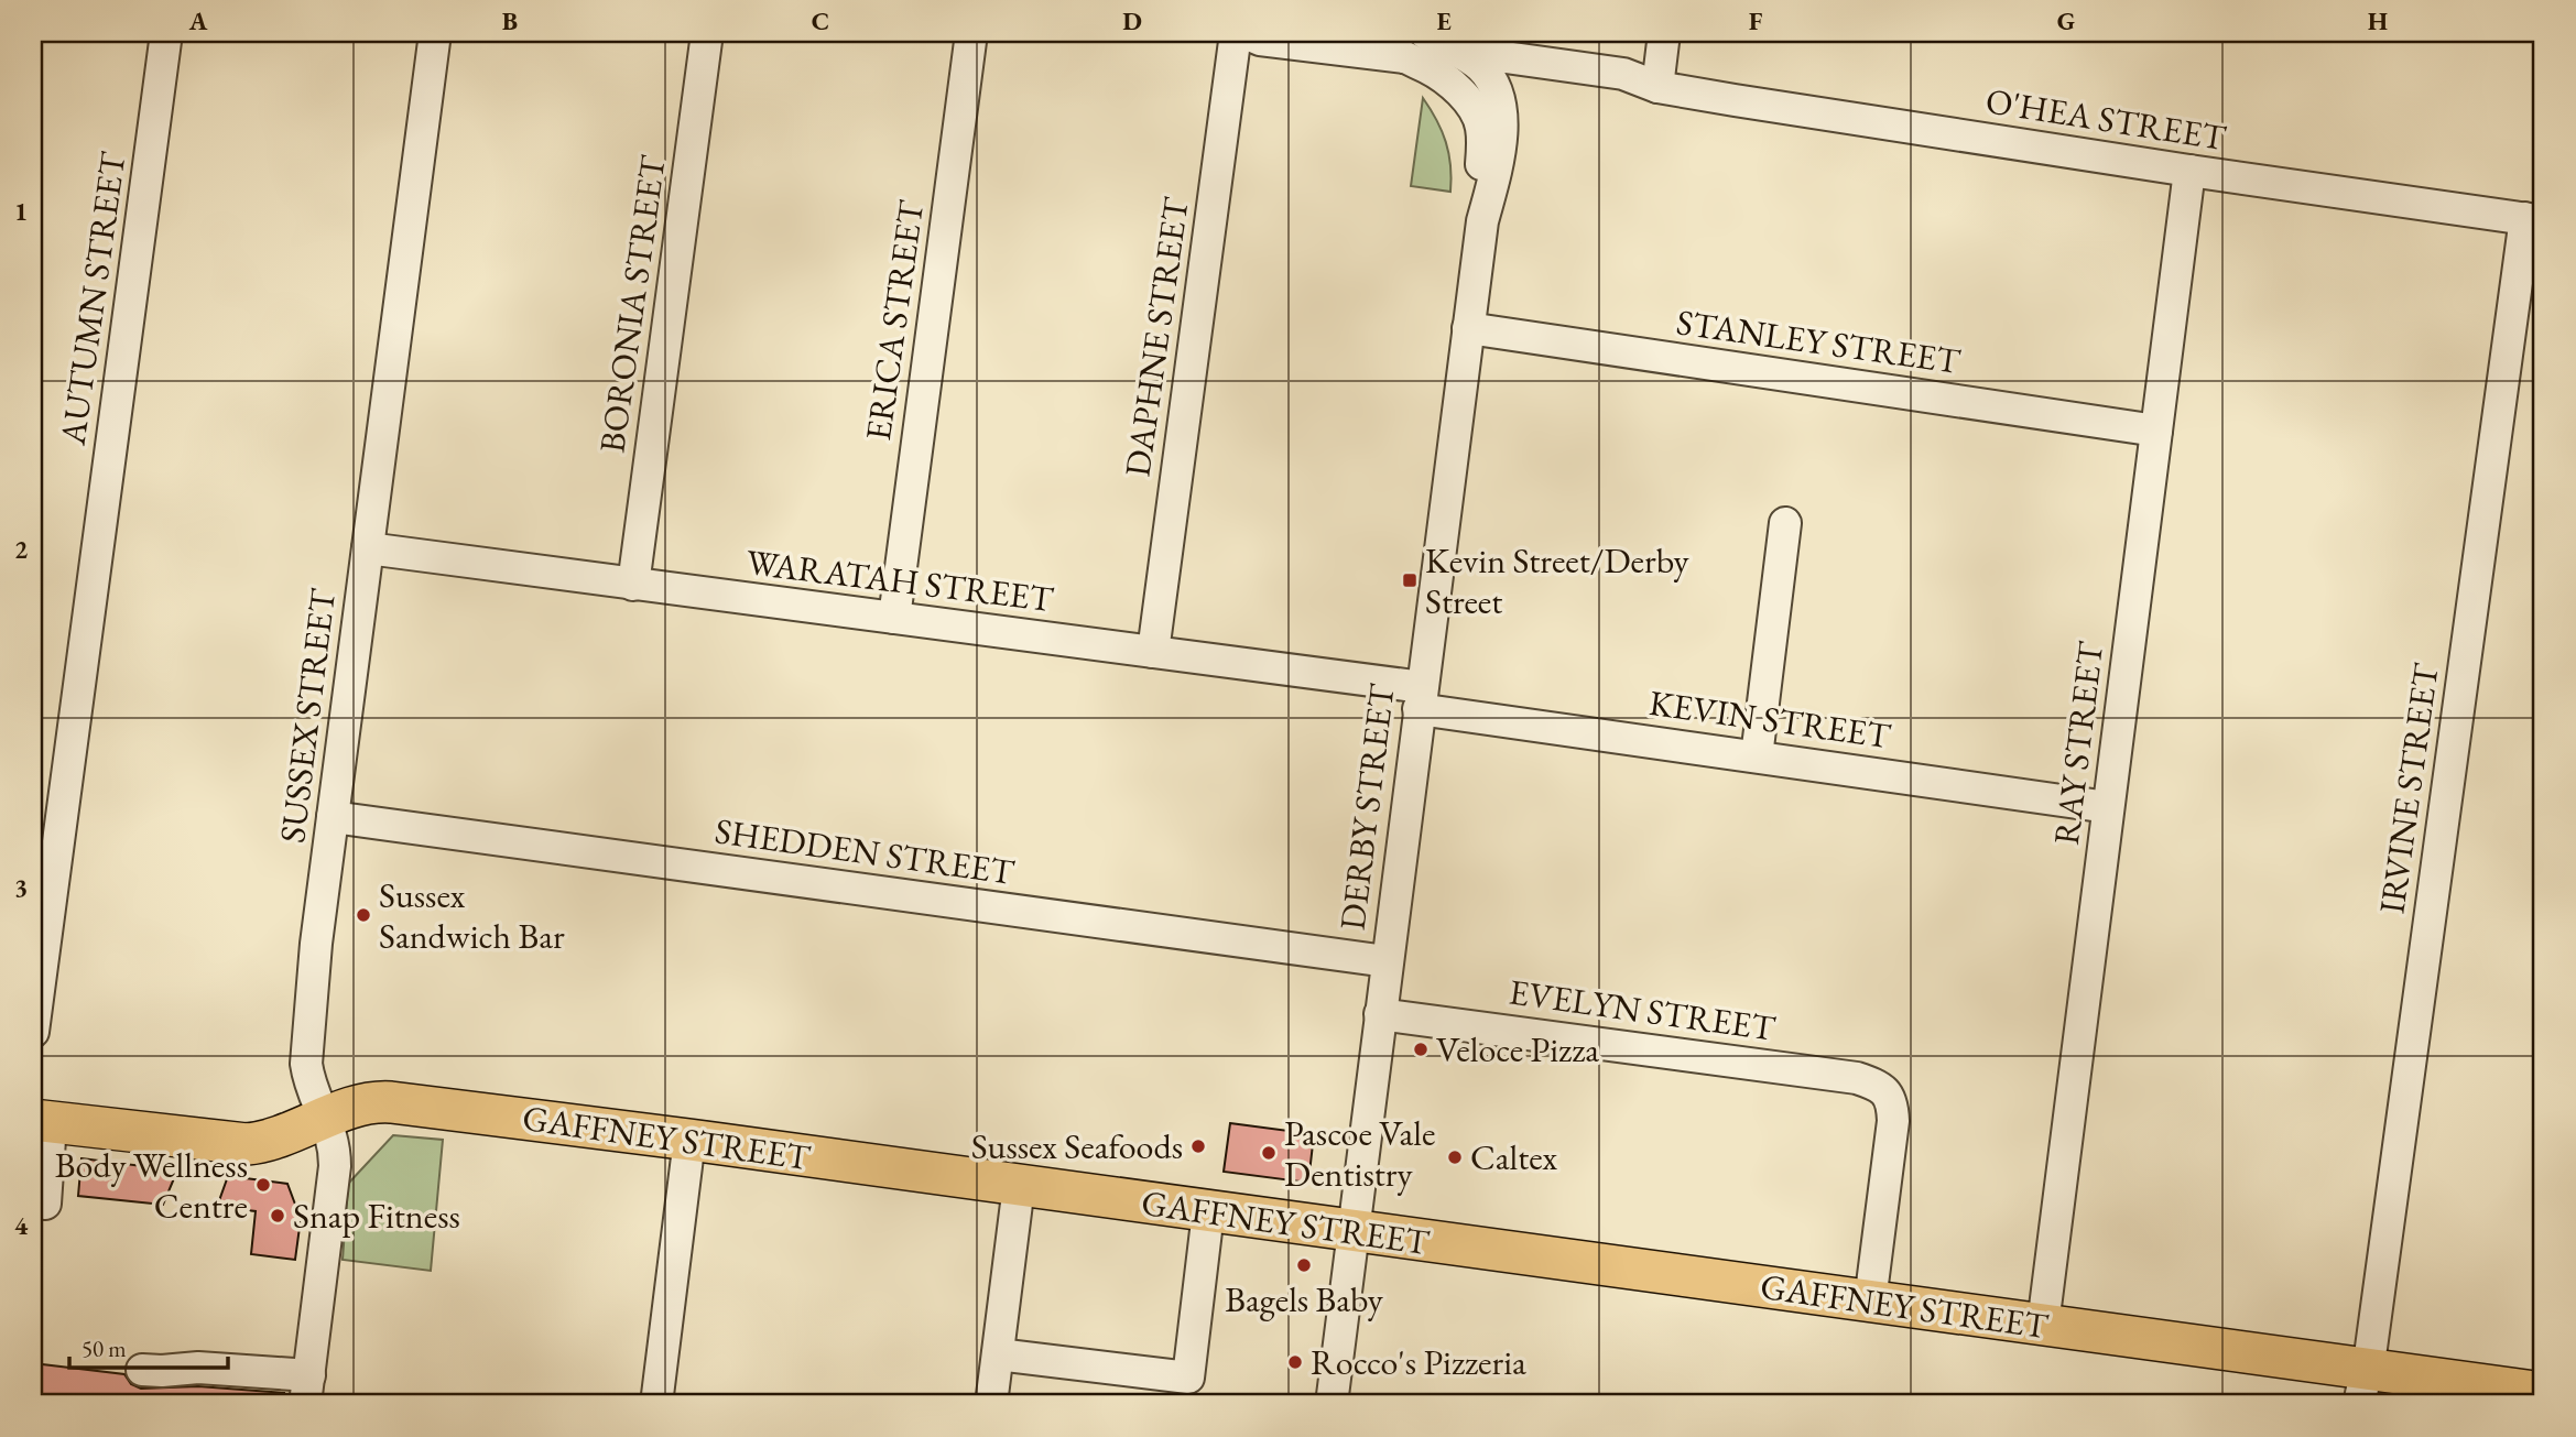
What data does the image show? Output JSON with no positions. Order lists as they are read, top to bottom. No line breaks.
{"streets":{"main road":["GAFFNEY STREET"],"street":["O'HEA STREET","AUTUMN STREET","BORONIA STREET","ERICA STREET","DAPHNE STREET","STANLEY STREET","WARATAH STREET","SUSSEX STREET","KEVIN STREET","RAY STREET","IRVINE STREET","DERBY STREET","SHEDDEN STREET","EVELYN STREET"]},"crossings":[["O'HEA STREET","RAY STREET"],["O'HEA STREET","IRVINE STREET"],["O'HEA STREET","DERBY STREET"],["BORONIA STREET","WARATAH STREET"],["ERICA STREET","WARATAH STREET"],["DAPHNE STREET","WARATAH STREET"],["STANLEY STREET","RAY STREET"],["STANLEY STREET","DERBY STREET"],["WARATAH STREET","SUSSEX STREET"],["WARATAH STREET","KEVIN STREET"],["WARATAH STREET","DERBY STREET"],["SUSSEX STREET","SHEDDEN STREET"],["SUSSEX STREET","GAFFNEY STREET"],["KEVIN STREET","RAY STREET"],["KEVIN STREET","DERBY STREET"],["RAY STREET","GAFFNEY STREET"],["IRVINE STREET","GAFFNEY STREET"],["DERBY STREET","SHEDDEN STREET"],["DERBY STREET","EVELYN STREET"],["DERBY STREET","GAFFNEY STREET"],["EVELYN STREET","GAFFNEY STREET"]],"places":{"transit":["Kevin Street/Derby Street"],"other":["Sussex Sandwich Bar","Veloce Pizza","Sussex Seafoods","Pascoe Vale Dentistry","Caltex","Body Wellness Centre","Snap Fitness","Bagels Baby","Rocco's Pizzeria"]},"scale_bar":"50 m","grid":{"columns":["A","B","C","D","E","F","G","H"],"rows":["1","2","3","4"]}}
